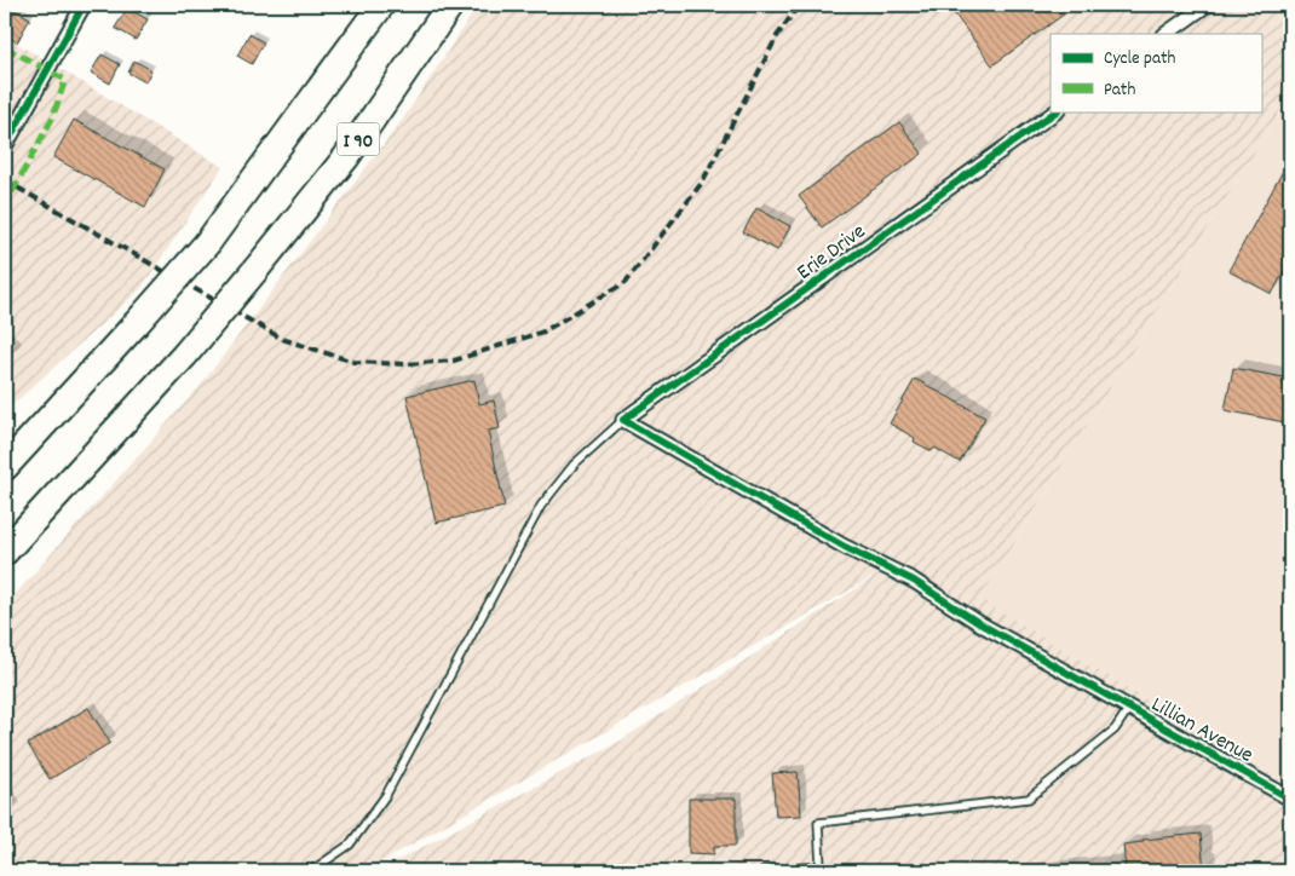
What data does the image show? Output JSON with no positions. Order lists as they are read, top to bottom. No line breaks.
{"streets":{"highway":["I 90"],"street":["Erie Drive","Lillian Avenue"]},"crossings":[["Erie Drive","Lillian Avenue"]],"legend":["Cycle path","Path"]}
